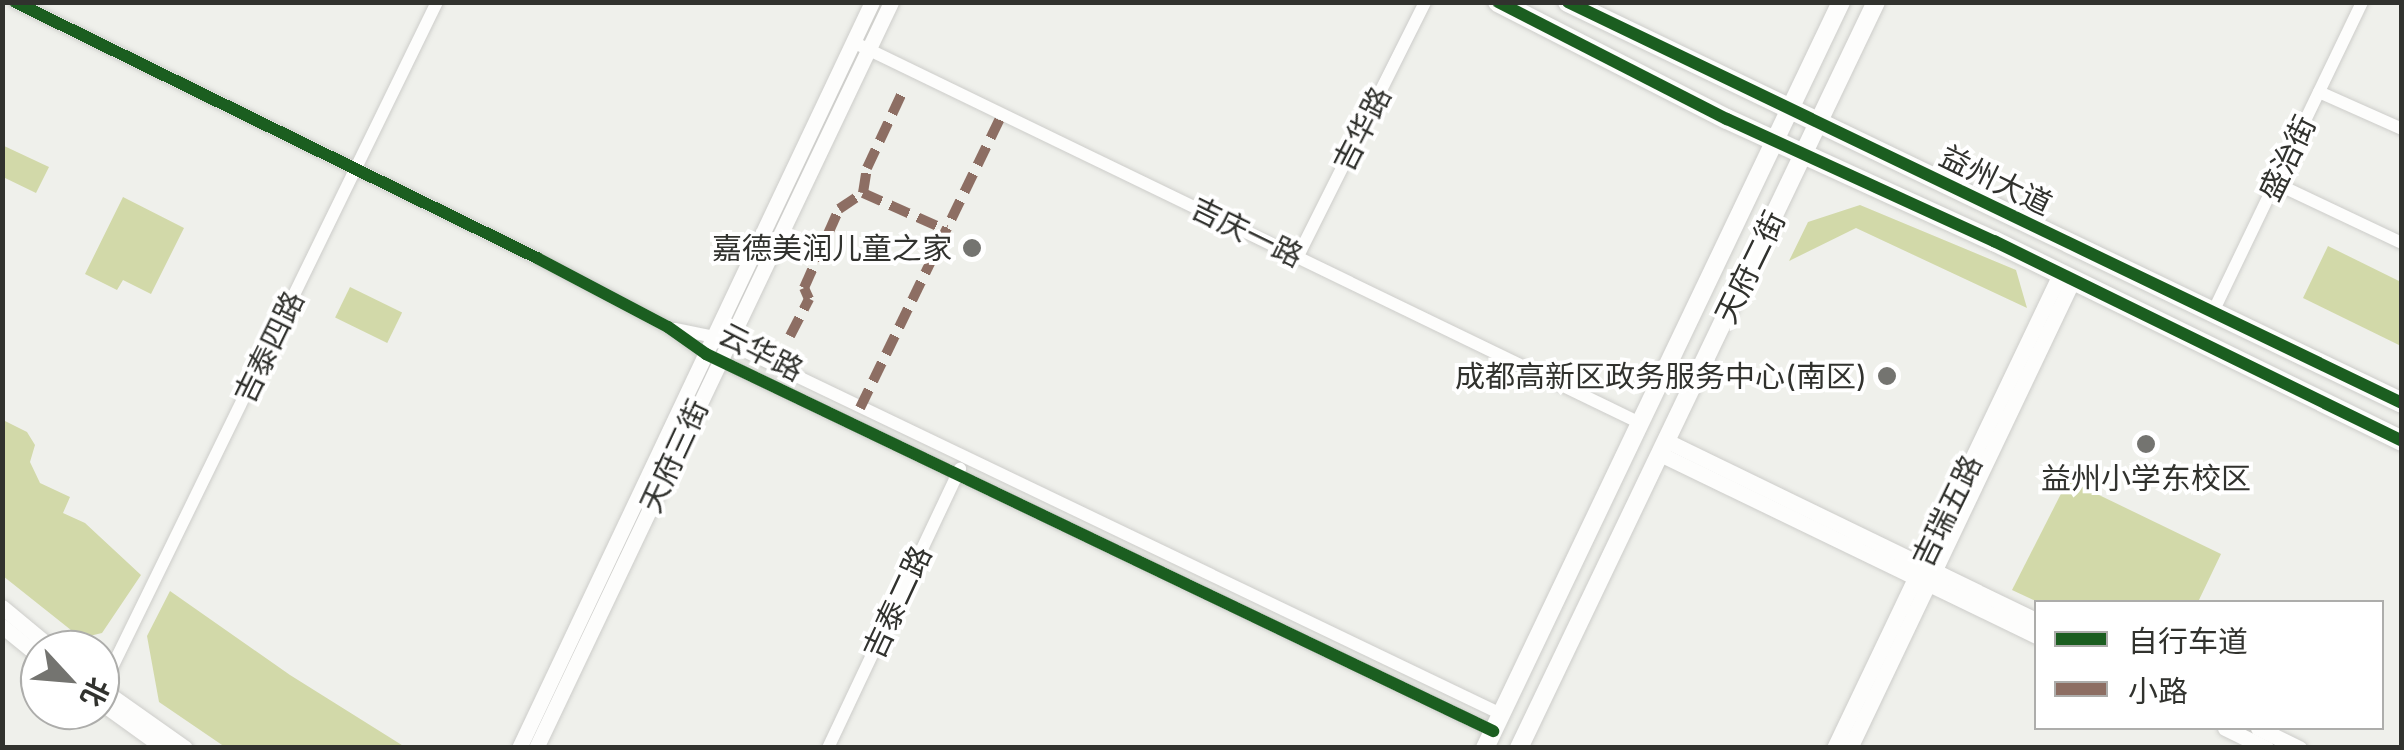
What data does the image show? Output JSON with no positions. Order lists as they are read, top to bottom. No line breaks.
{"streets":{"main road":["益州大道","天府二街"],"street":["吉华路","盛治街","吉庆一路","吉泰四路","云华路","天府三街","吉瑞五路","吉泰二路"]},"crossings":[["吉华路","吉庆一路"],["盛治街","益州大道"],["益州大道","天府二街"],["益州大道","吉瑞五路"],["吉庆一路","天府二街"],["吉庆一路","天府三街"],["天府二街","云华路"],["吉泰四路","云华路"],["云华路","天府三街"],["云华路","吉泰二路"]],"places":["嘉德美润儿童之家","成都高新区政务服务中心(南区)","益州小学东校区"],"legend":["自行车道","小路"],"north":"bottom right"}
